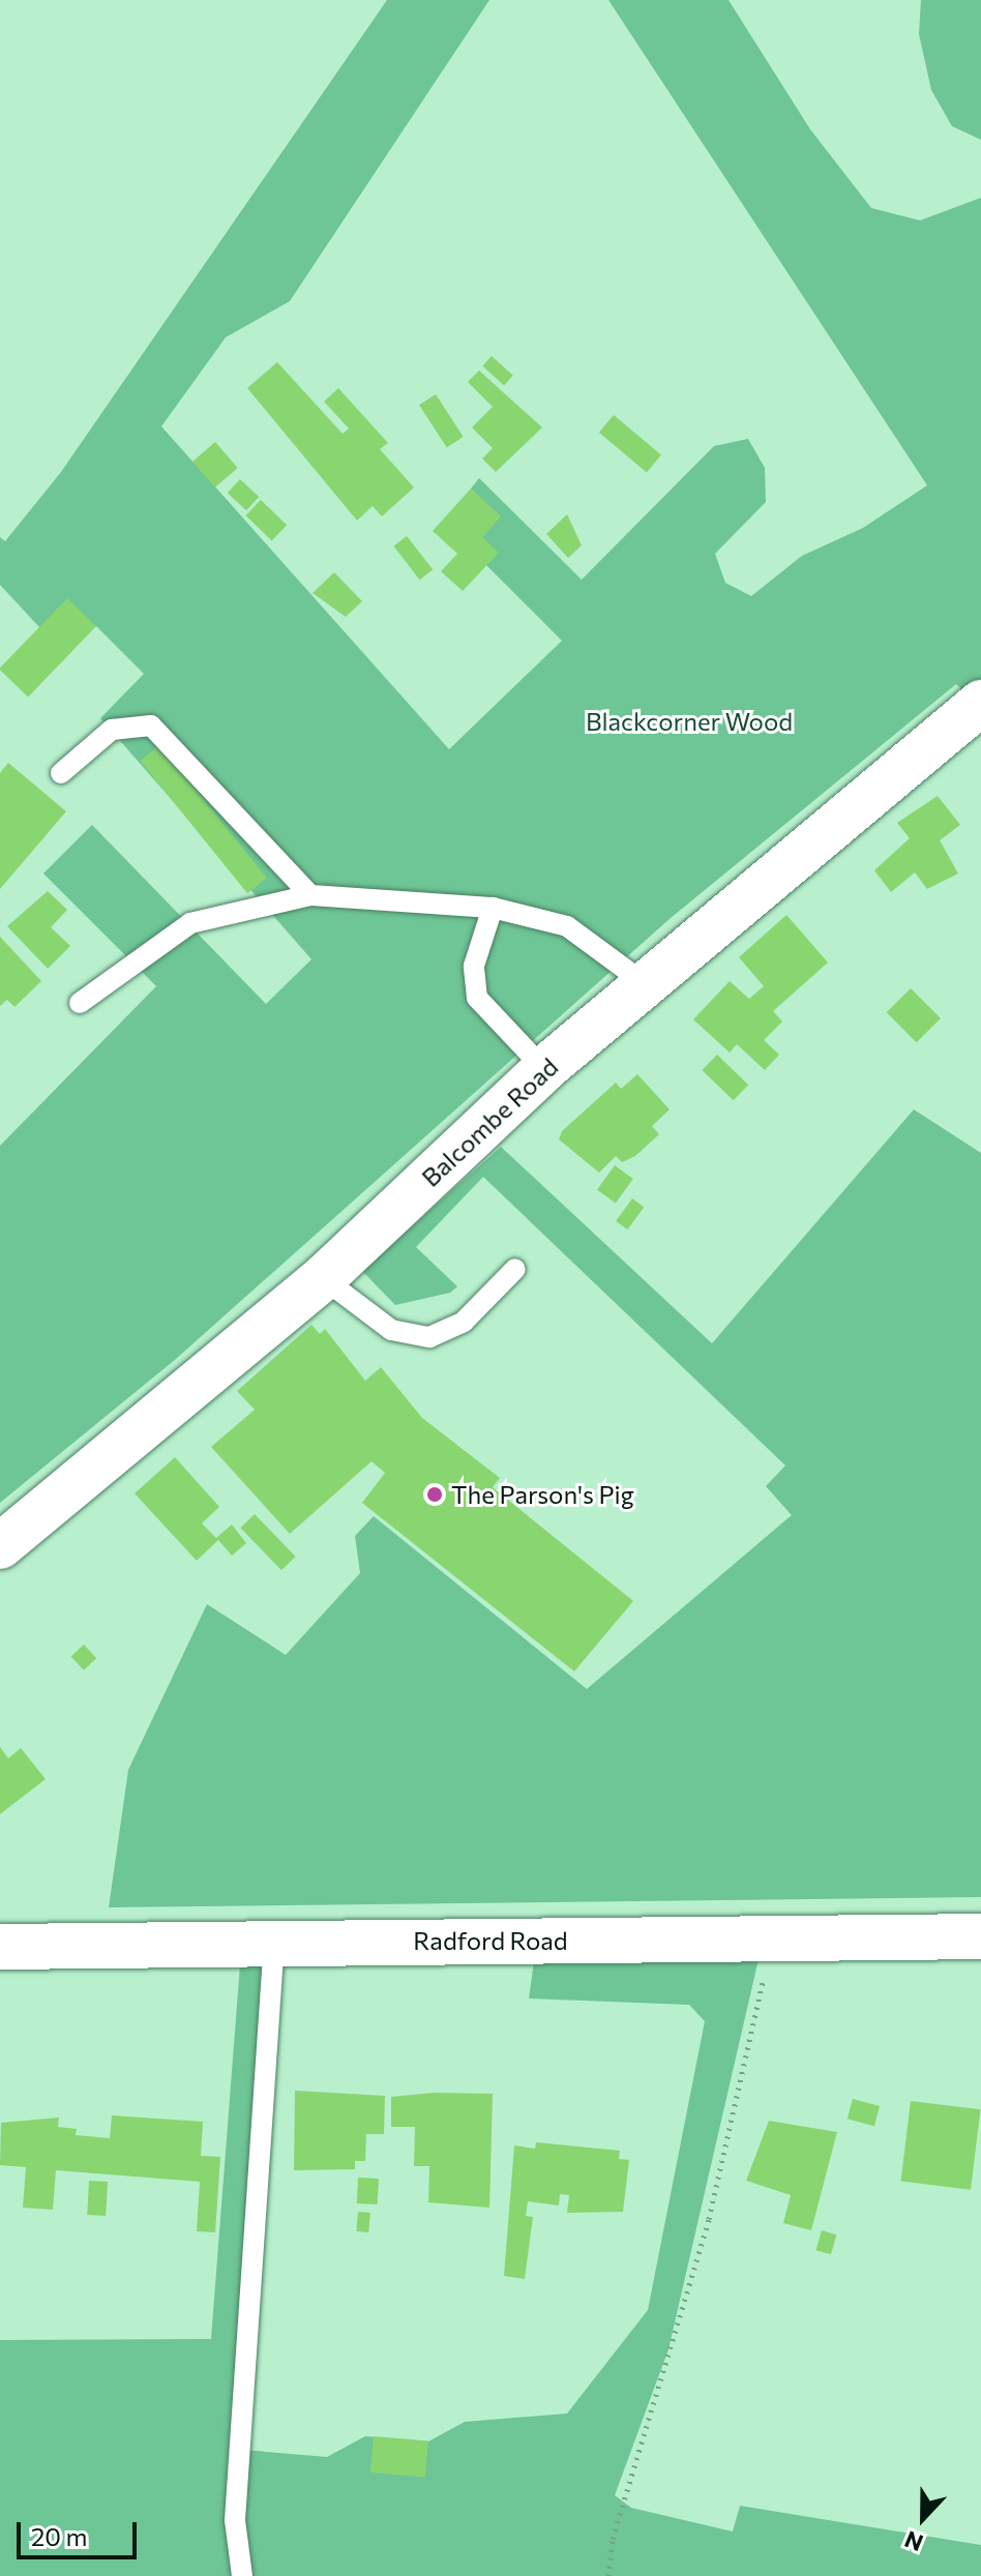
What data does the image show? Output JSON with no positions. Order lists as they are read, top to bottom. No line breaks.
{"streets":{"main road":["Balcombe Road","Radford Road"]},"parks":["Blackcorner Wood"],"places":["The Parson's Pig"],"scale_bar":"20 m","north":"bottom"}
